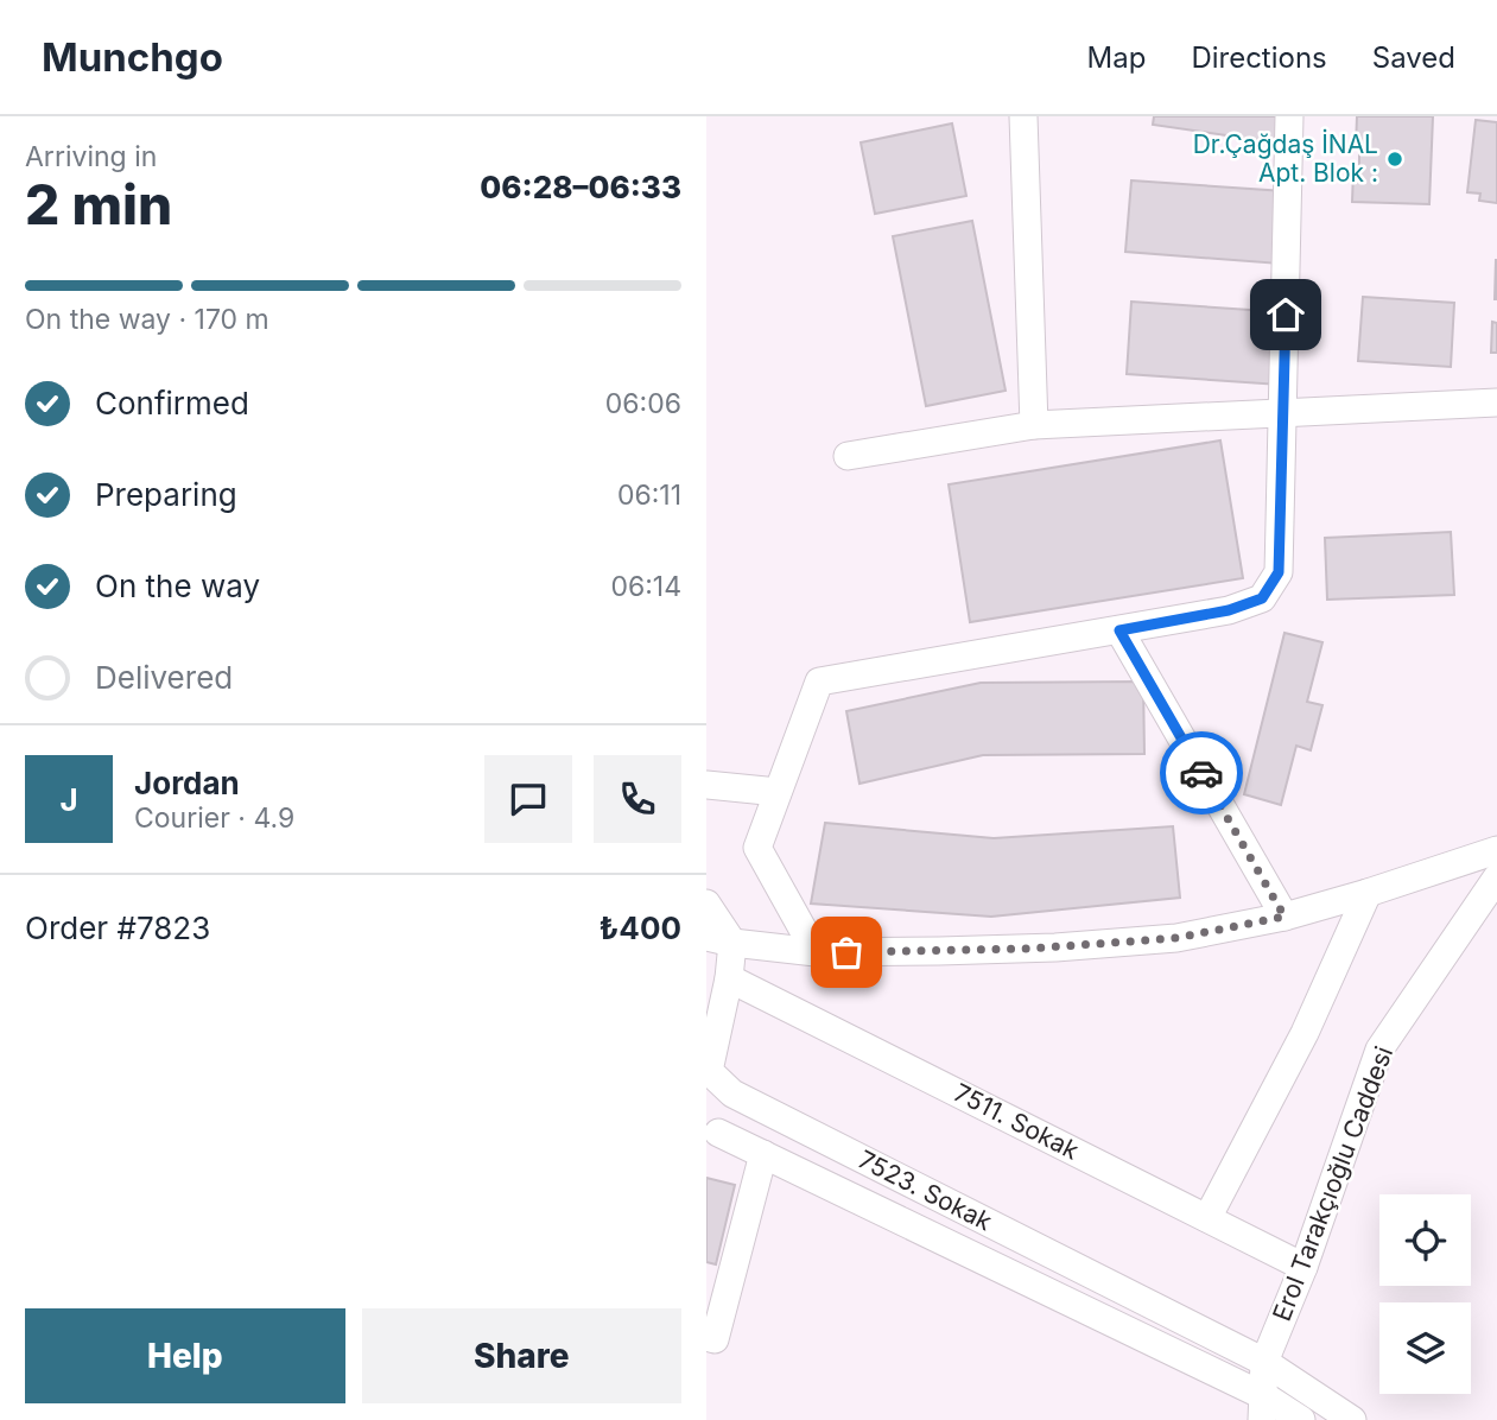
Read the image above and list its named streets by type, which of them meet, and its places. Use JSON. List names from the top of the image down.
{
  "streets": {
    "street": ["7511. Sokak", "Erol Tarakçıoğlu Caddesi", "7523. Sokak"]
  },
  "crossings": [
    ["7511. Sokak", "Erol Tarakçıoğlu Caddesi"],
    ["7511. Sokak", "7523. Sokak"],
    ["Erol Tarakçıoğlu Caddesi", "7523. Sokak"]
  ],
  "places": ["Dr.Çağdaş İNAL Apt. Blok :"],
  "page": {
    "header": "Munchgo",
    "nav": ["Map", "Directions", "Saved"],
    "heading": ["2 min", "Arriving in", "06:28–06:33"],
    "panel": [
      "Jordan",
      "Courier · 4.9",
      "Order #7823",
      "₺400"
    ],
    "bar": "On the way · 170 m",
    "list": [
      ["Confirmed", "06:06"],
      ["Preparing", "06:11"],
      ["On the way", "06:14"],
      "Delivered"
    ],
    "round": "J",
    "buttons": ["Help", "Share"]
  }
}
